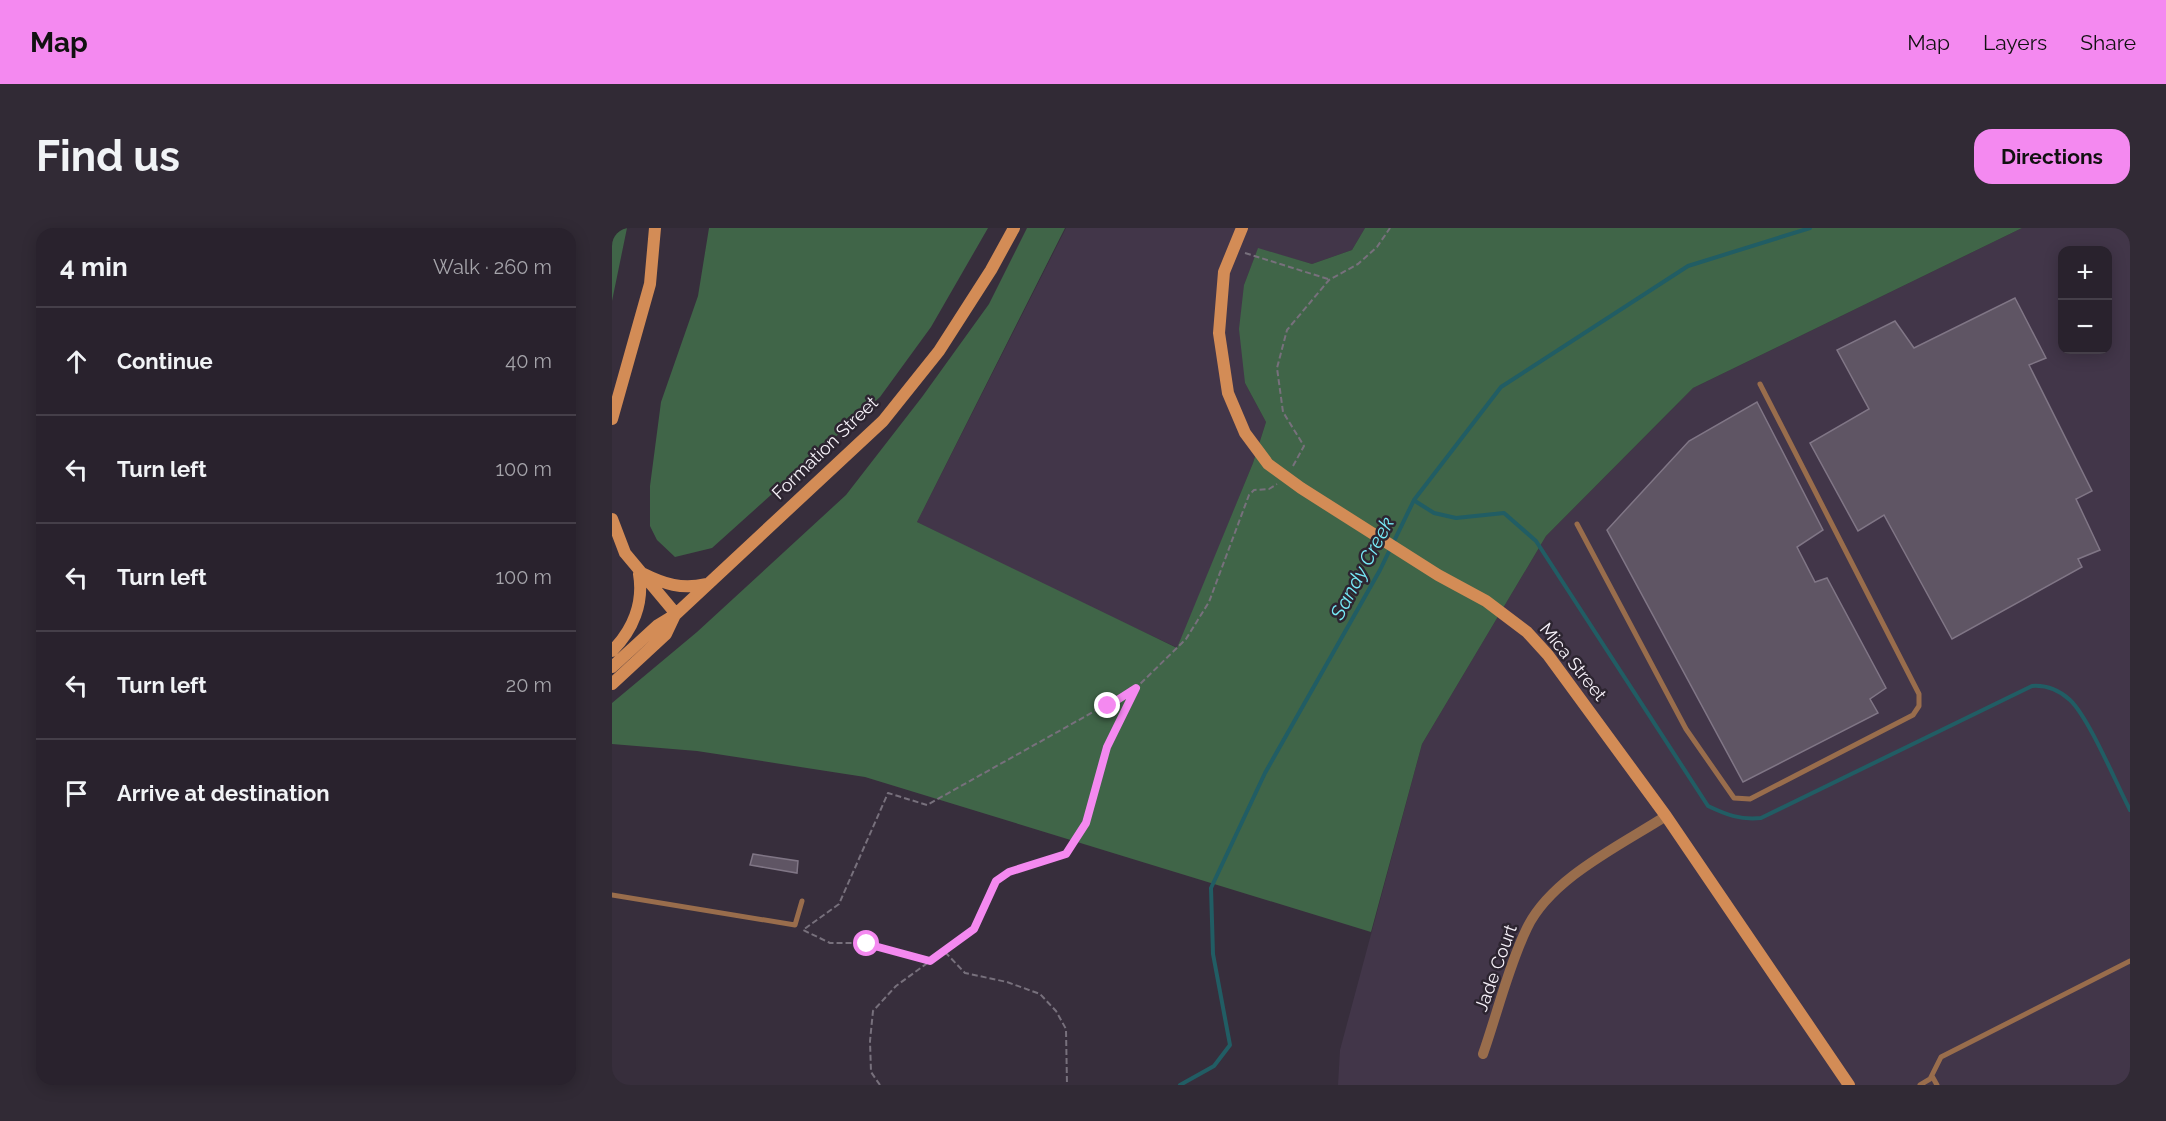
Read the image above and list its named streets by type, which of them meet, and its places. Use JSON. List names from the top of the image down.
{
  "streets": {
    "street": ["Formation Street", "Mica Street", "Jade Court"]
  },
  "crossings": [
    ["Mica Street", "Jade Court"]
  ],
  "water": ["Sandy Creek"],
  "page": {
    "header": "Map",
    "nav": ["Map", "Layers", "Share"],
    "buttons": "Directions",
    "title": "Find us",
    "heading": ["4 min", "Walk · 260 m"],
    "map_buttons": ["+", "−"],
    "list": [
      ["Continue", "40 m"],
      ["Turn left", "100 m"],
      ["Turn left", "100 m"],
      ["Turn left", "20 m"],
      "Arrive at destination"
    ]
  }
}
